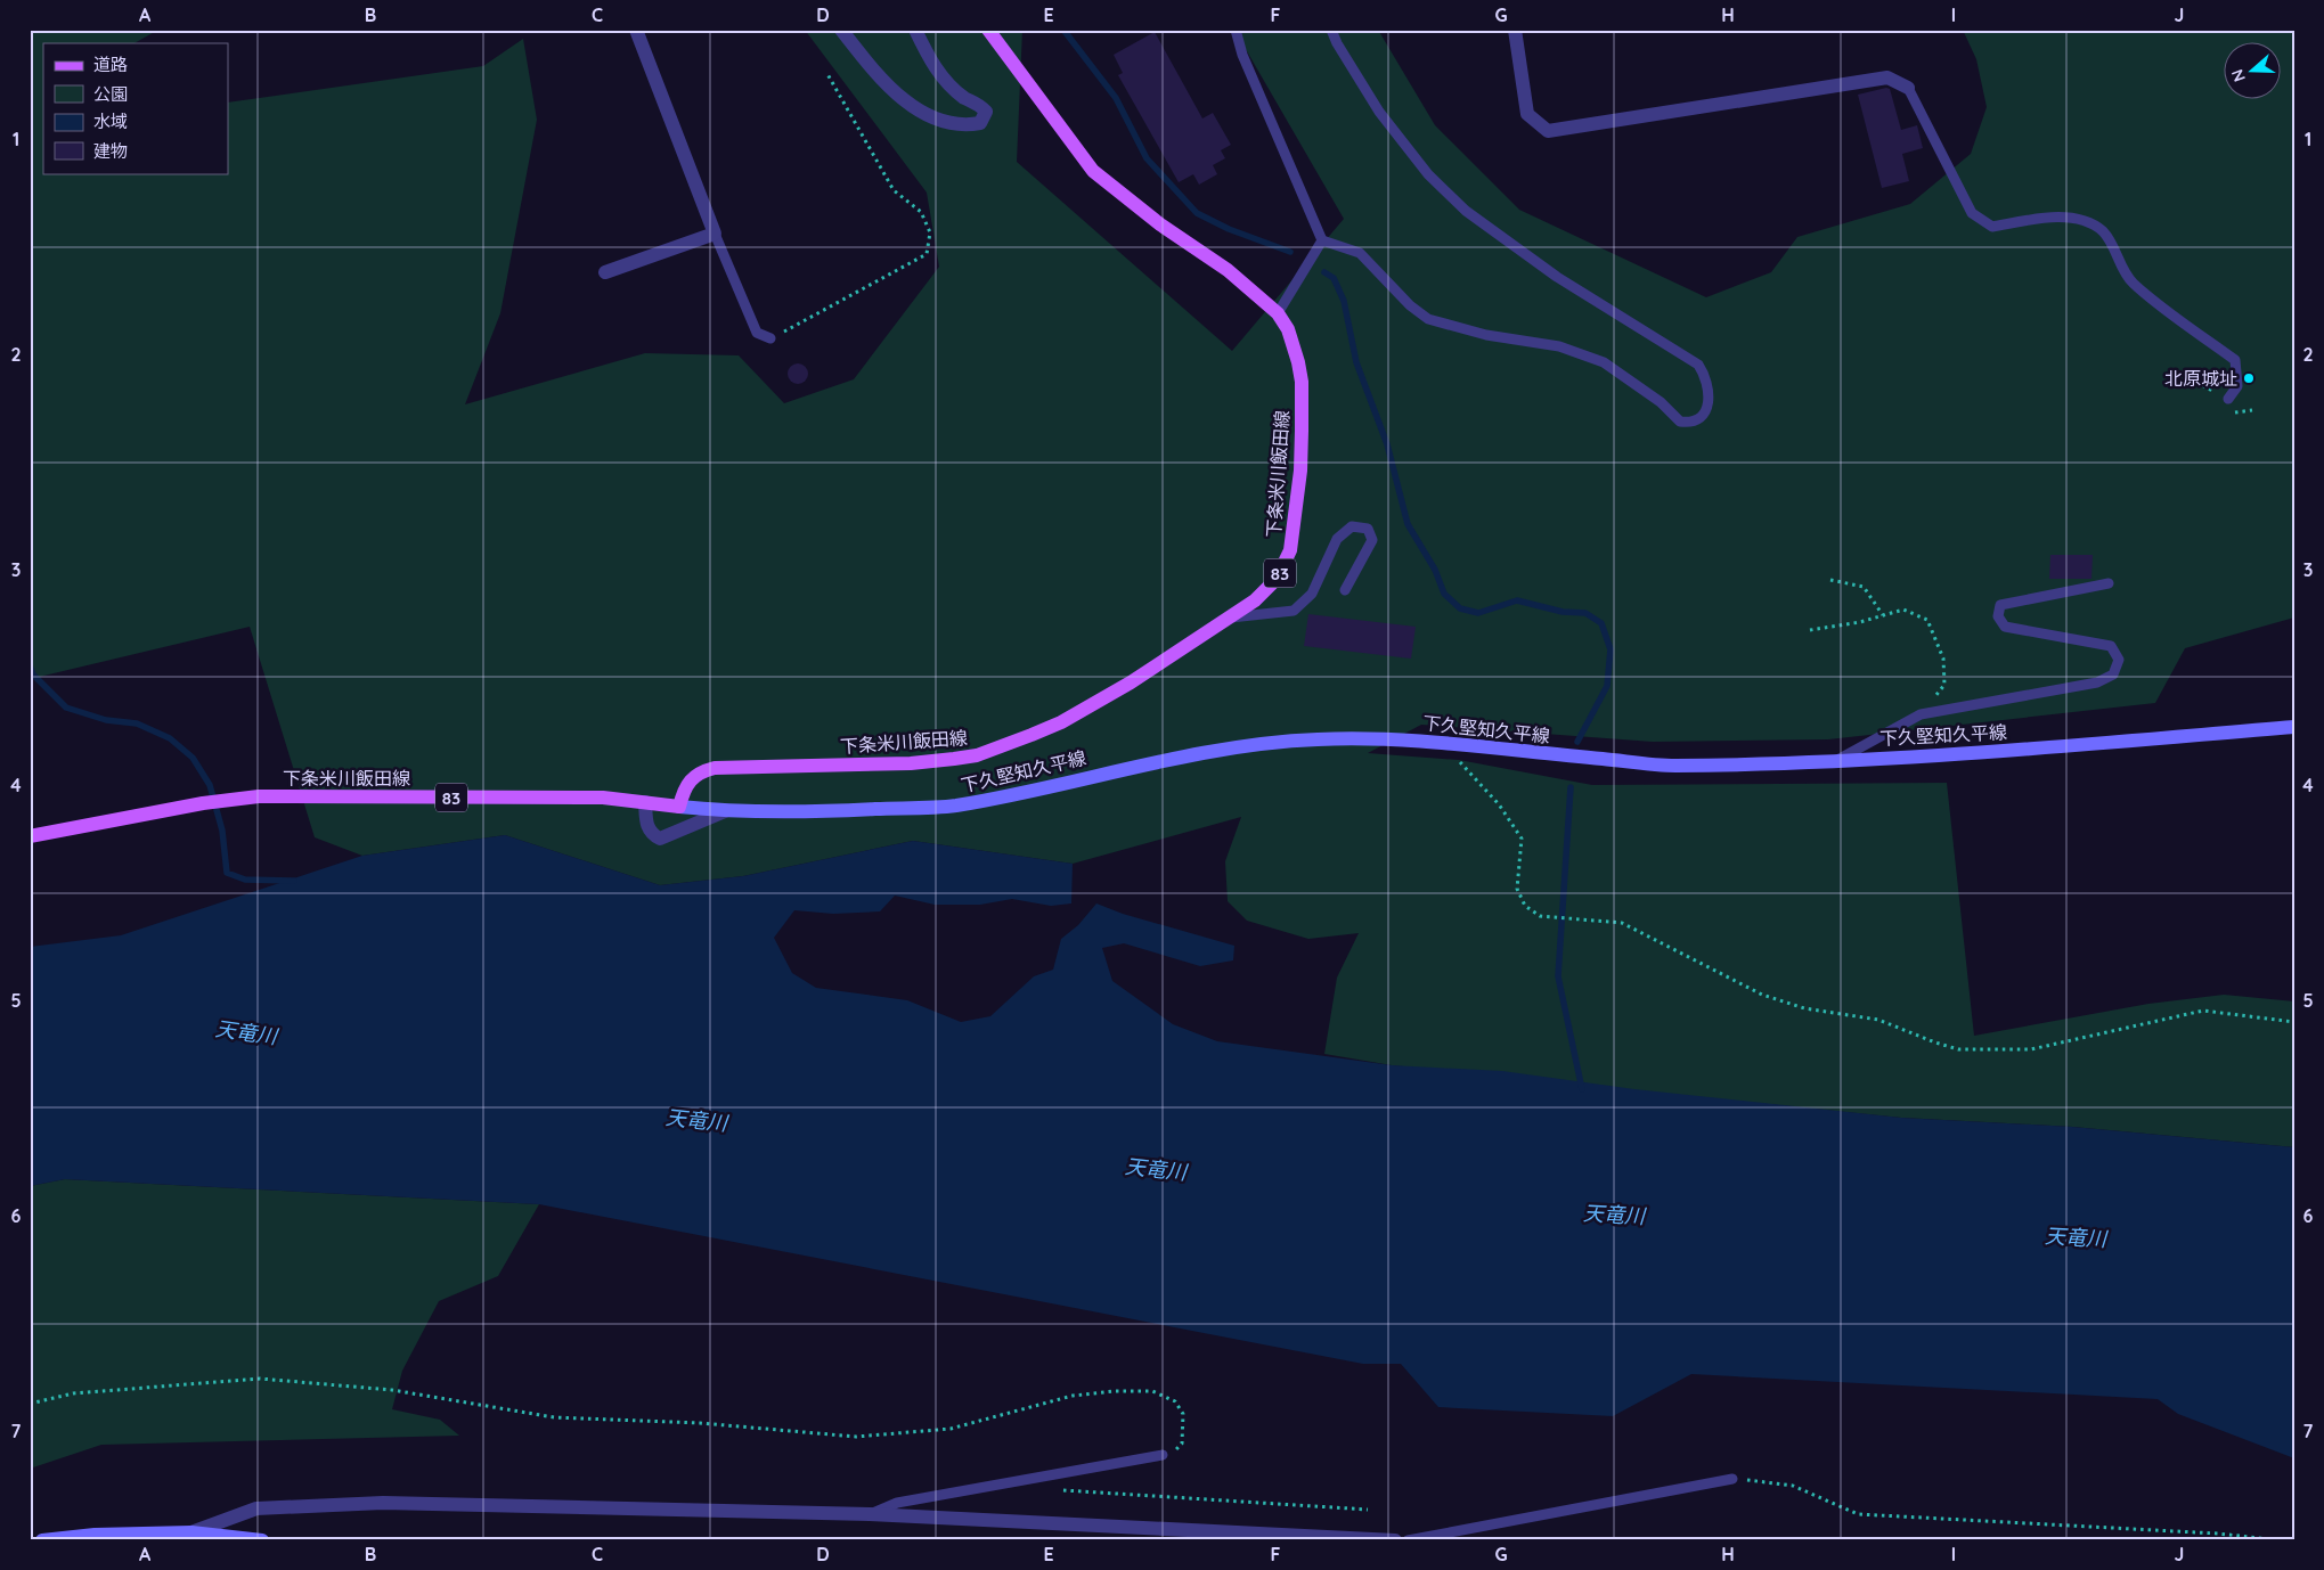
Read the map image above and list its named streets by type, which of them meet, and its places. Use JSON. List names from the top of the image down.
{
  "streets": {
    "main road": ["下条米川飯田線", "83", "下久堅知久平線"]
  },
  "crossings": [
    ["下条米川飯田線", "下久堅知久平線"]
  ],
  "water": ["天竜川"],
  "places": ["北原城址"],
  "legend": [
    "道路",
    "公園",
    "水域",
    "建物"
  ],
  "north": "left",
  "grid": {
    "columns": [
      "A",
      "B",
      "C",
      "D",
      "E",
      "F",
      "G",
      "H",
      "I",
      "J"
    ],
    "rows": [
      "1",
      "2",
      "3",
      "4",
      "5",
      "6",
      "7"
    ]
  }
}
